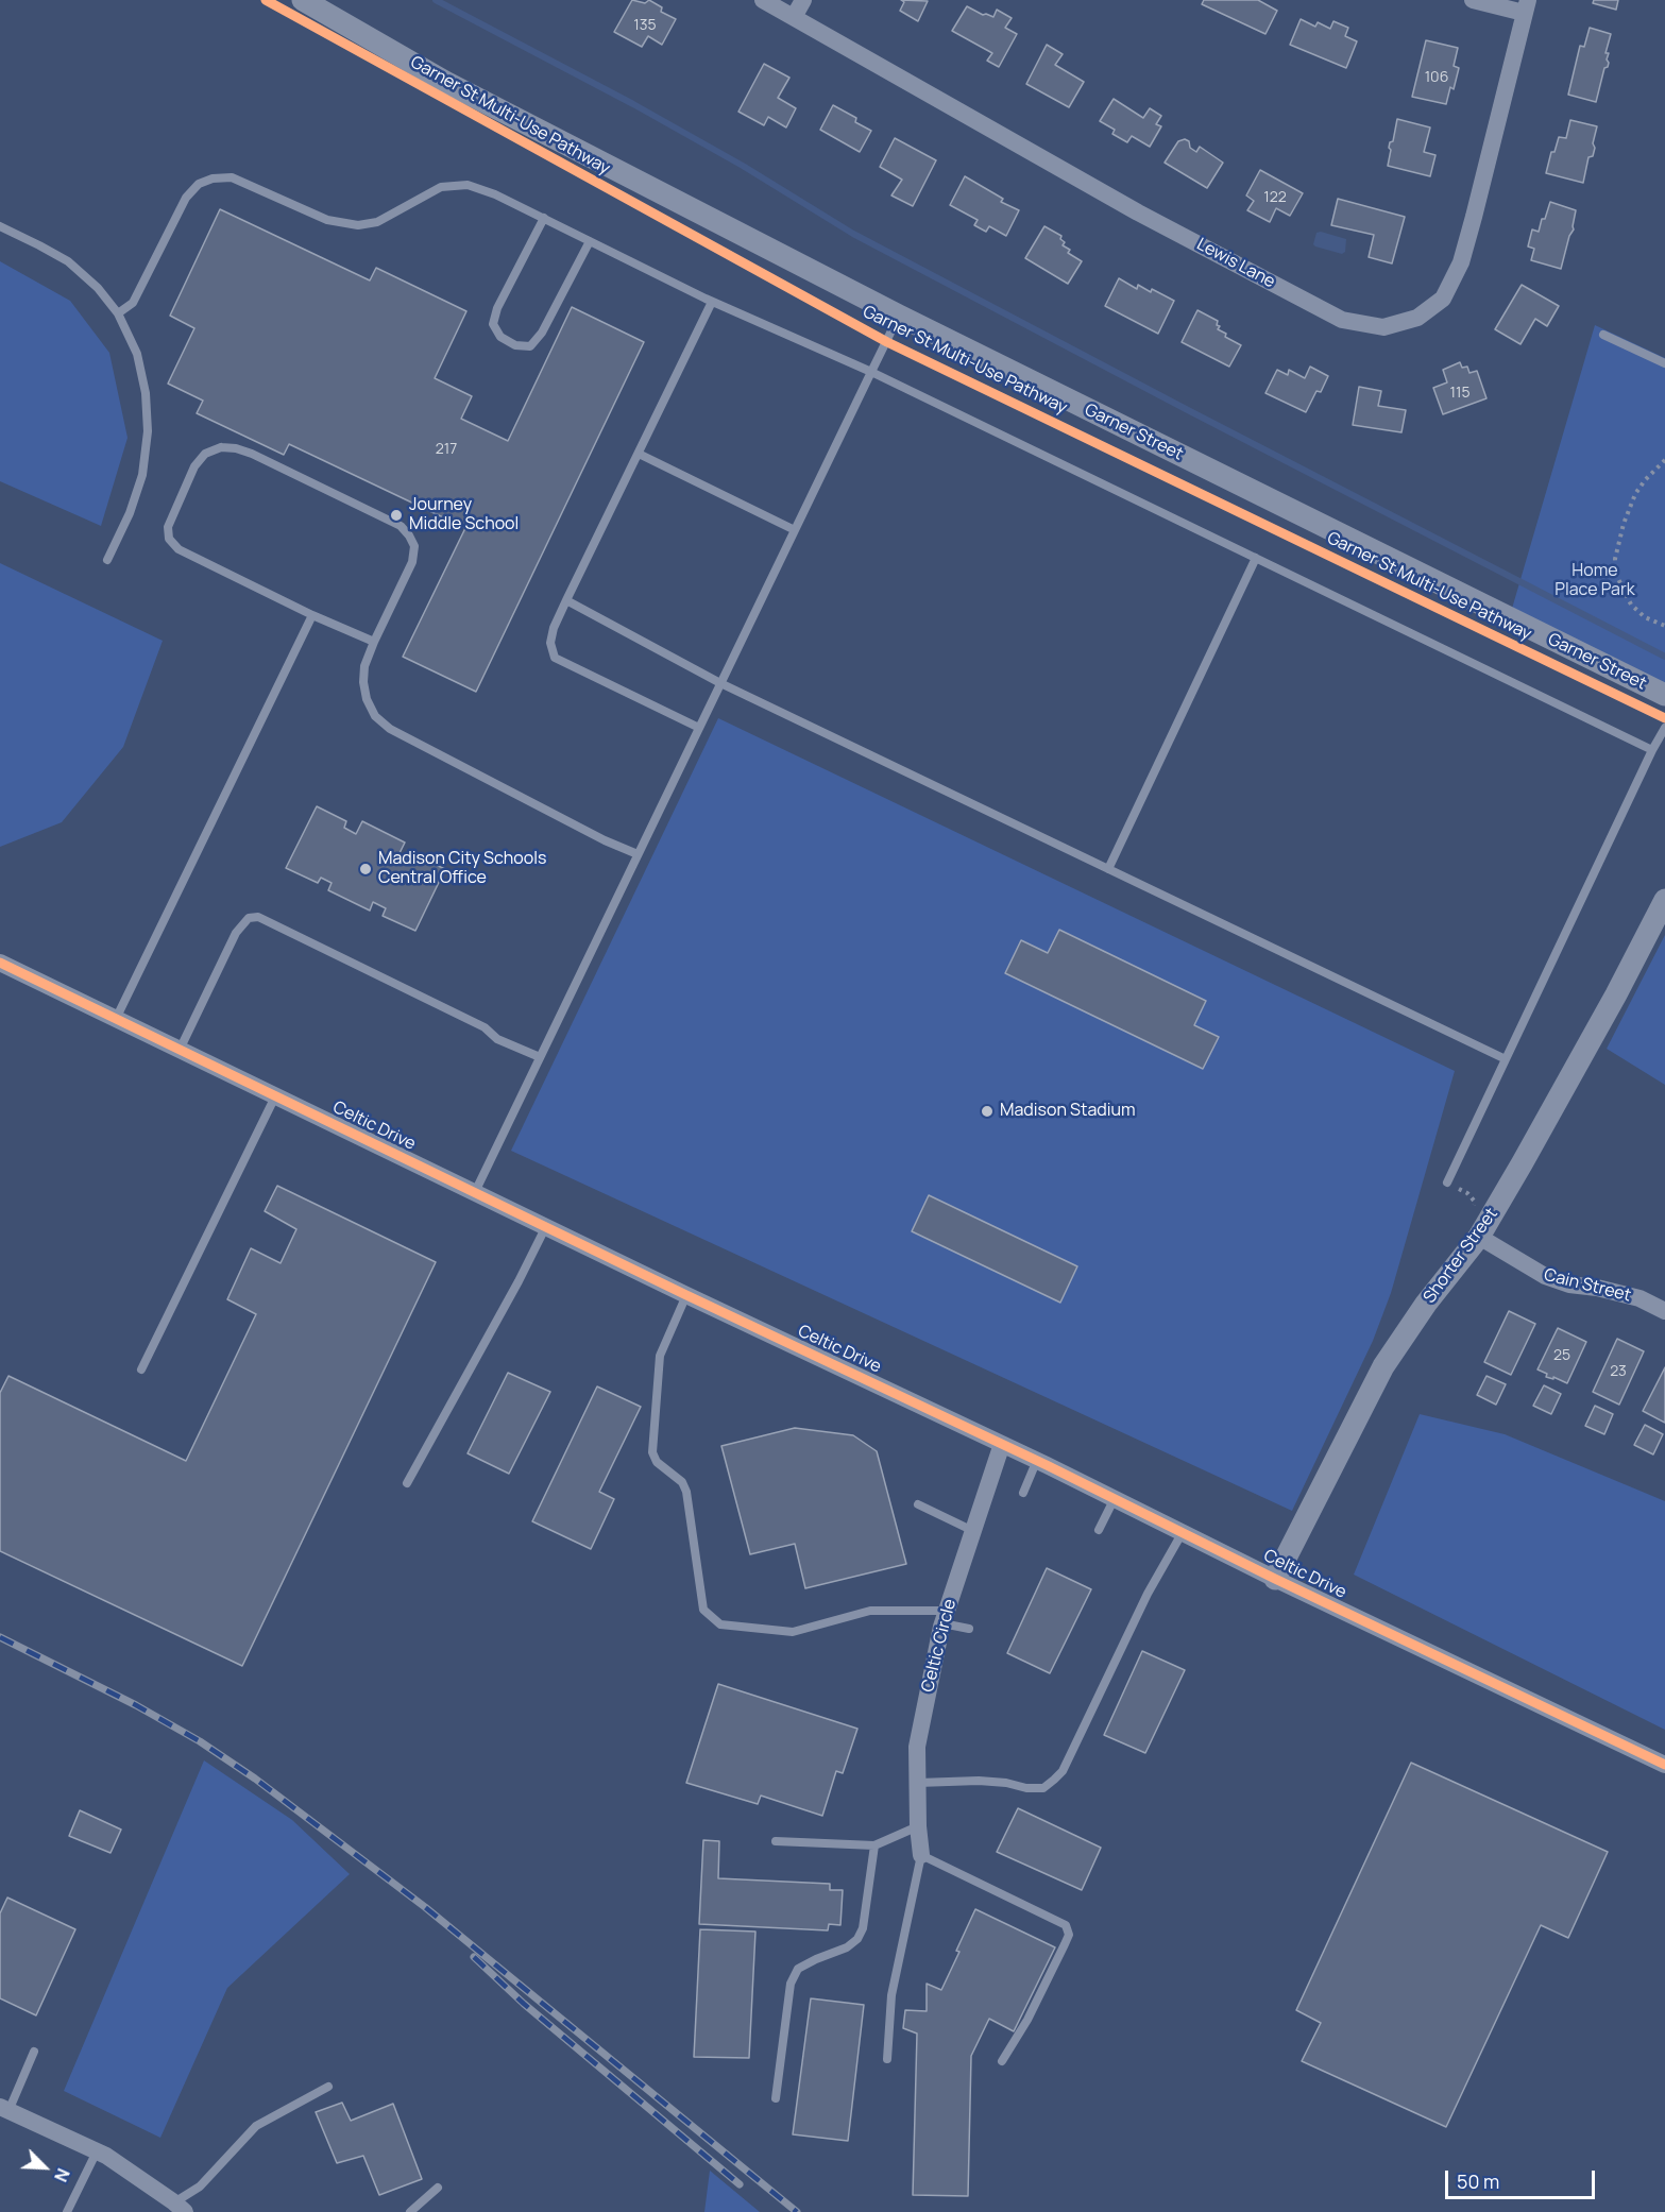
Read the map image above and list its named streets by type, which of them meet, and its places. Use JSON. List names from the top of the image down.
{
  "streets": {
    "street": [
      "Lewis Lane",
      "Garner Street",
      "Celtic Drive",
      "Shorter Street",
      "Cain Street",
      "Celtic Circle"
    ],
    "cycle path": ["Garner St Multi-Use Pathway"]
  },
  "crossings": [
    ["Celtic Drive", "Shorter Street"],
    ["Celtic Drive", "Celtic Circle"],
    ["Shorter Street", "Cain Street"]
  ],
  "parks": ["Home Place Park"],
  "places": ["Journey Middle School", "Madison City Schools Central Office", "Madison Stadium"],
  "house_numbers": [
    "135",
    "106",
    "122",
    "115",
    "217",
    "25",
    "23"
  ],
  "scale_bar": "50 m",
  "north": "bottom right"
}
